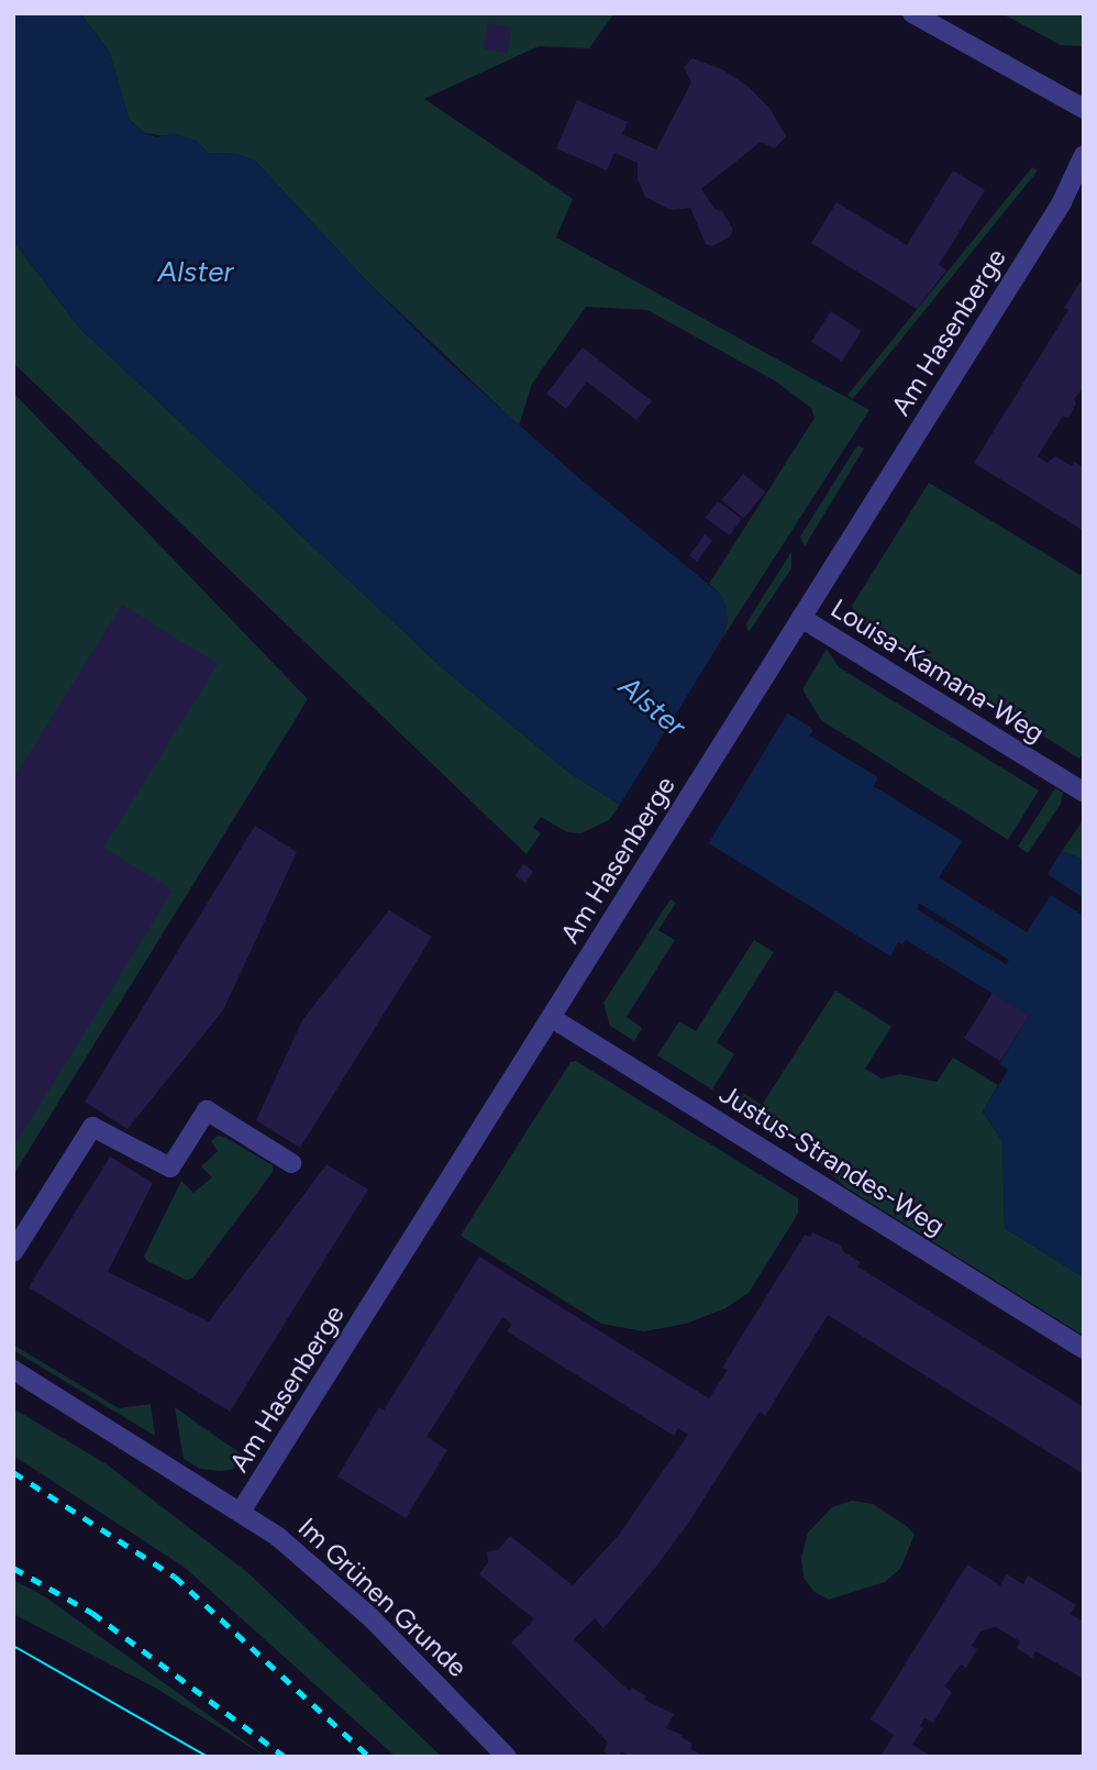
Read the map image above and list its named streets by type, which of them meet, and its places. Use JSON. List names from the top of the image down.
{
  "streets": {
    "street": [
      "Am Hasenberge",
      "Louisa-Kamana-Weg",
      "Justus-Strandes-Weg",
      "Im Grünen Grunde"
    ]
  },
  "crossings": [
    ["Am Hasenberge", "Louisa-Kamana-Weg"],
    ["Am Hasenberge", "Justus-Strandes-Weg"],
    ["Am Hasenberge", "Im Grünen Grunde"]
  ],
  "water": ["Alster"]
}
